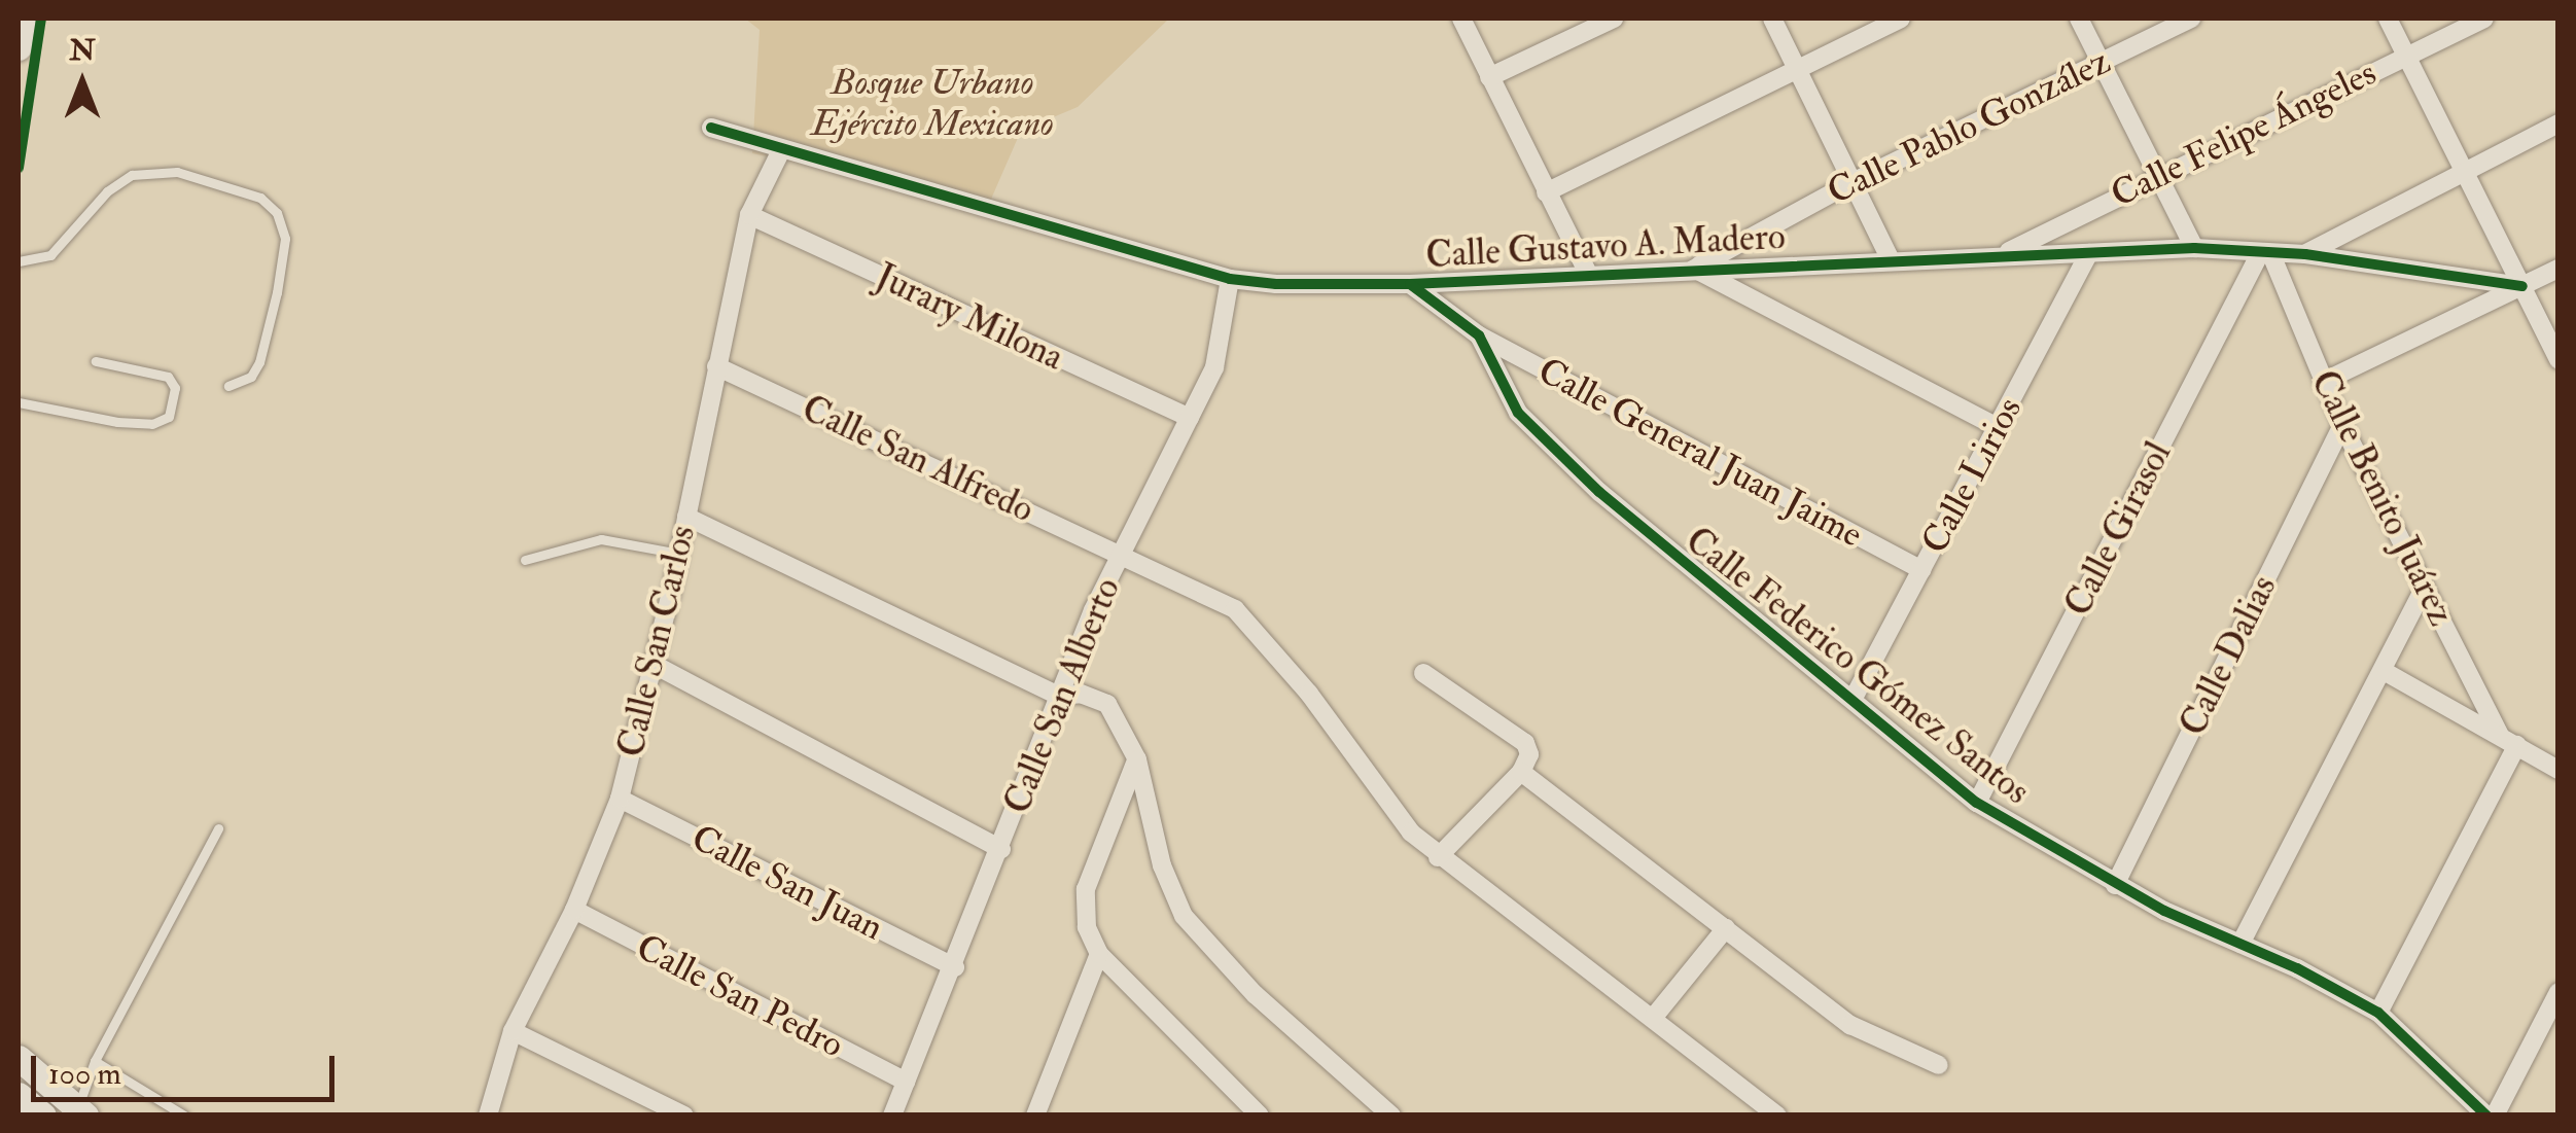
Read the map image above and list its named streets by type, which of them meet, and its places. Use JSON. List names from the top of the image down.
{
  "streets": {
    "street": [
      "Calle Pablo González",
      "Calle Felipe Ángeles",
      "Calle Gustavo A. Madero",
      "Jurary Milona",
      "Calle General Juan Jaime",
      "Calle San Alfredo",
      "Calle Lirios",
      "Calle Benito Juárez",
      "Calle Girasol",
      "Calle San Carlos",
      "Calle Dalias",
      "Calle Federico Gómez Santos",
      "Calle San Alberto",
      "Calle San Juan",
      "Calle San Pedro"
    ]
  },
  "crossings": [
    ["Calle Pablo González", "Calle Gustavo A. Madero"],
    ["Calle Felipe Ángeles", "Calle Gustavo A. Madero"],
    ["Calle Gustavo A. Madero", "Calle Lirios"],
    ["Calle Gustavo A. Madero", "Calle Benito Juárez"],
    ["Calle Gustavo A. Madero", "Calle Girasol"],
    ["Calle Gustavo A. Madero", "Calle San Carlos"],
    ["Calle Gustavo A. Madero", "Calle San Alberto"],
    ["Jurary Milona", "Calle San Carlos"],
    ["Jurary Milona", "Calle San Alberto"],
    ["Calle General Juan Jaime", "Calle Lirios"],
    ["Calle General Juan Jaime", "Calle Federico Gómez Santos"],
    ["Calle San Alfredo", "Calle San Carlos"],
    ["Calle San Alfredo", "Calle San Alberto"],
    ["Calle Lirios", "Calle Federico Gómez Santos"],
    ["Calle Benito Juárez", "Calle Girasol"],
    ["Calle Benito Juárez", "Calle Dalias"],
    ["Calle Girasol", "Calle Federico Gómez Santos"],
    ["Calle San Carlos", "Calle San Juan"],
    ["Calle San Carlos", "Calle San Pedro"],
    ["Calle Dalias", "Calle Federico Gómez Santos"],
    ["Calle San Alberto", "Calle San Juan"],
    ["Calle San Alberto", "Calle San Pedro"]
  ],
  "parks": ["Bosque Urbano Ejército Mexicano"],
  "scale_bar": "100 m",
  "north": "top"
}
